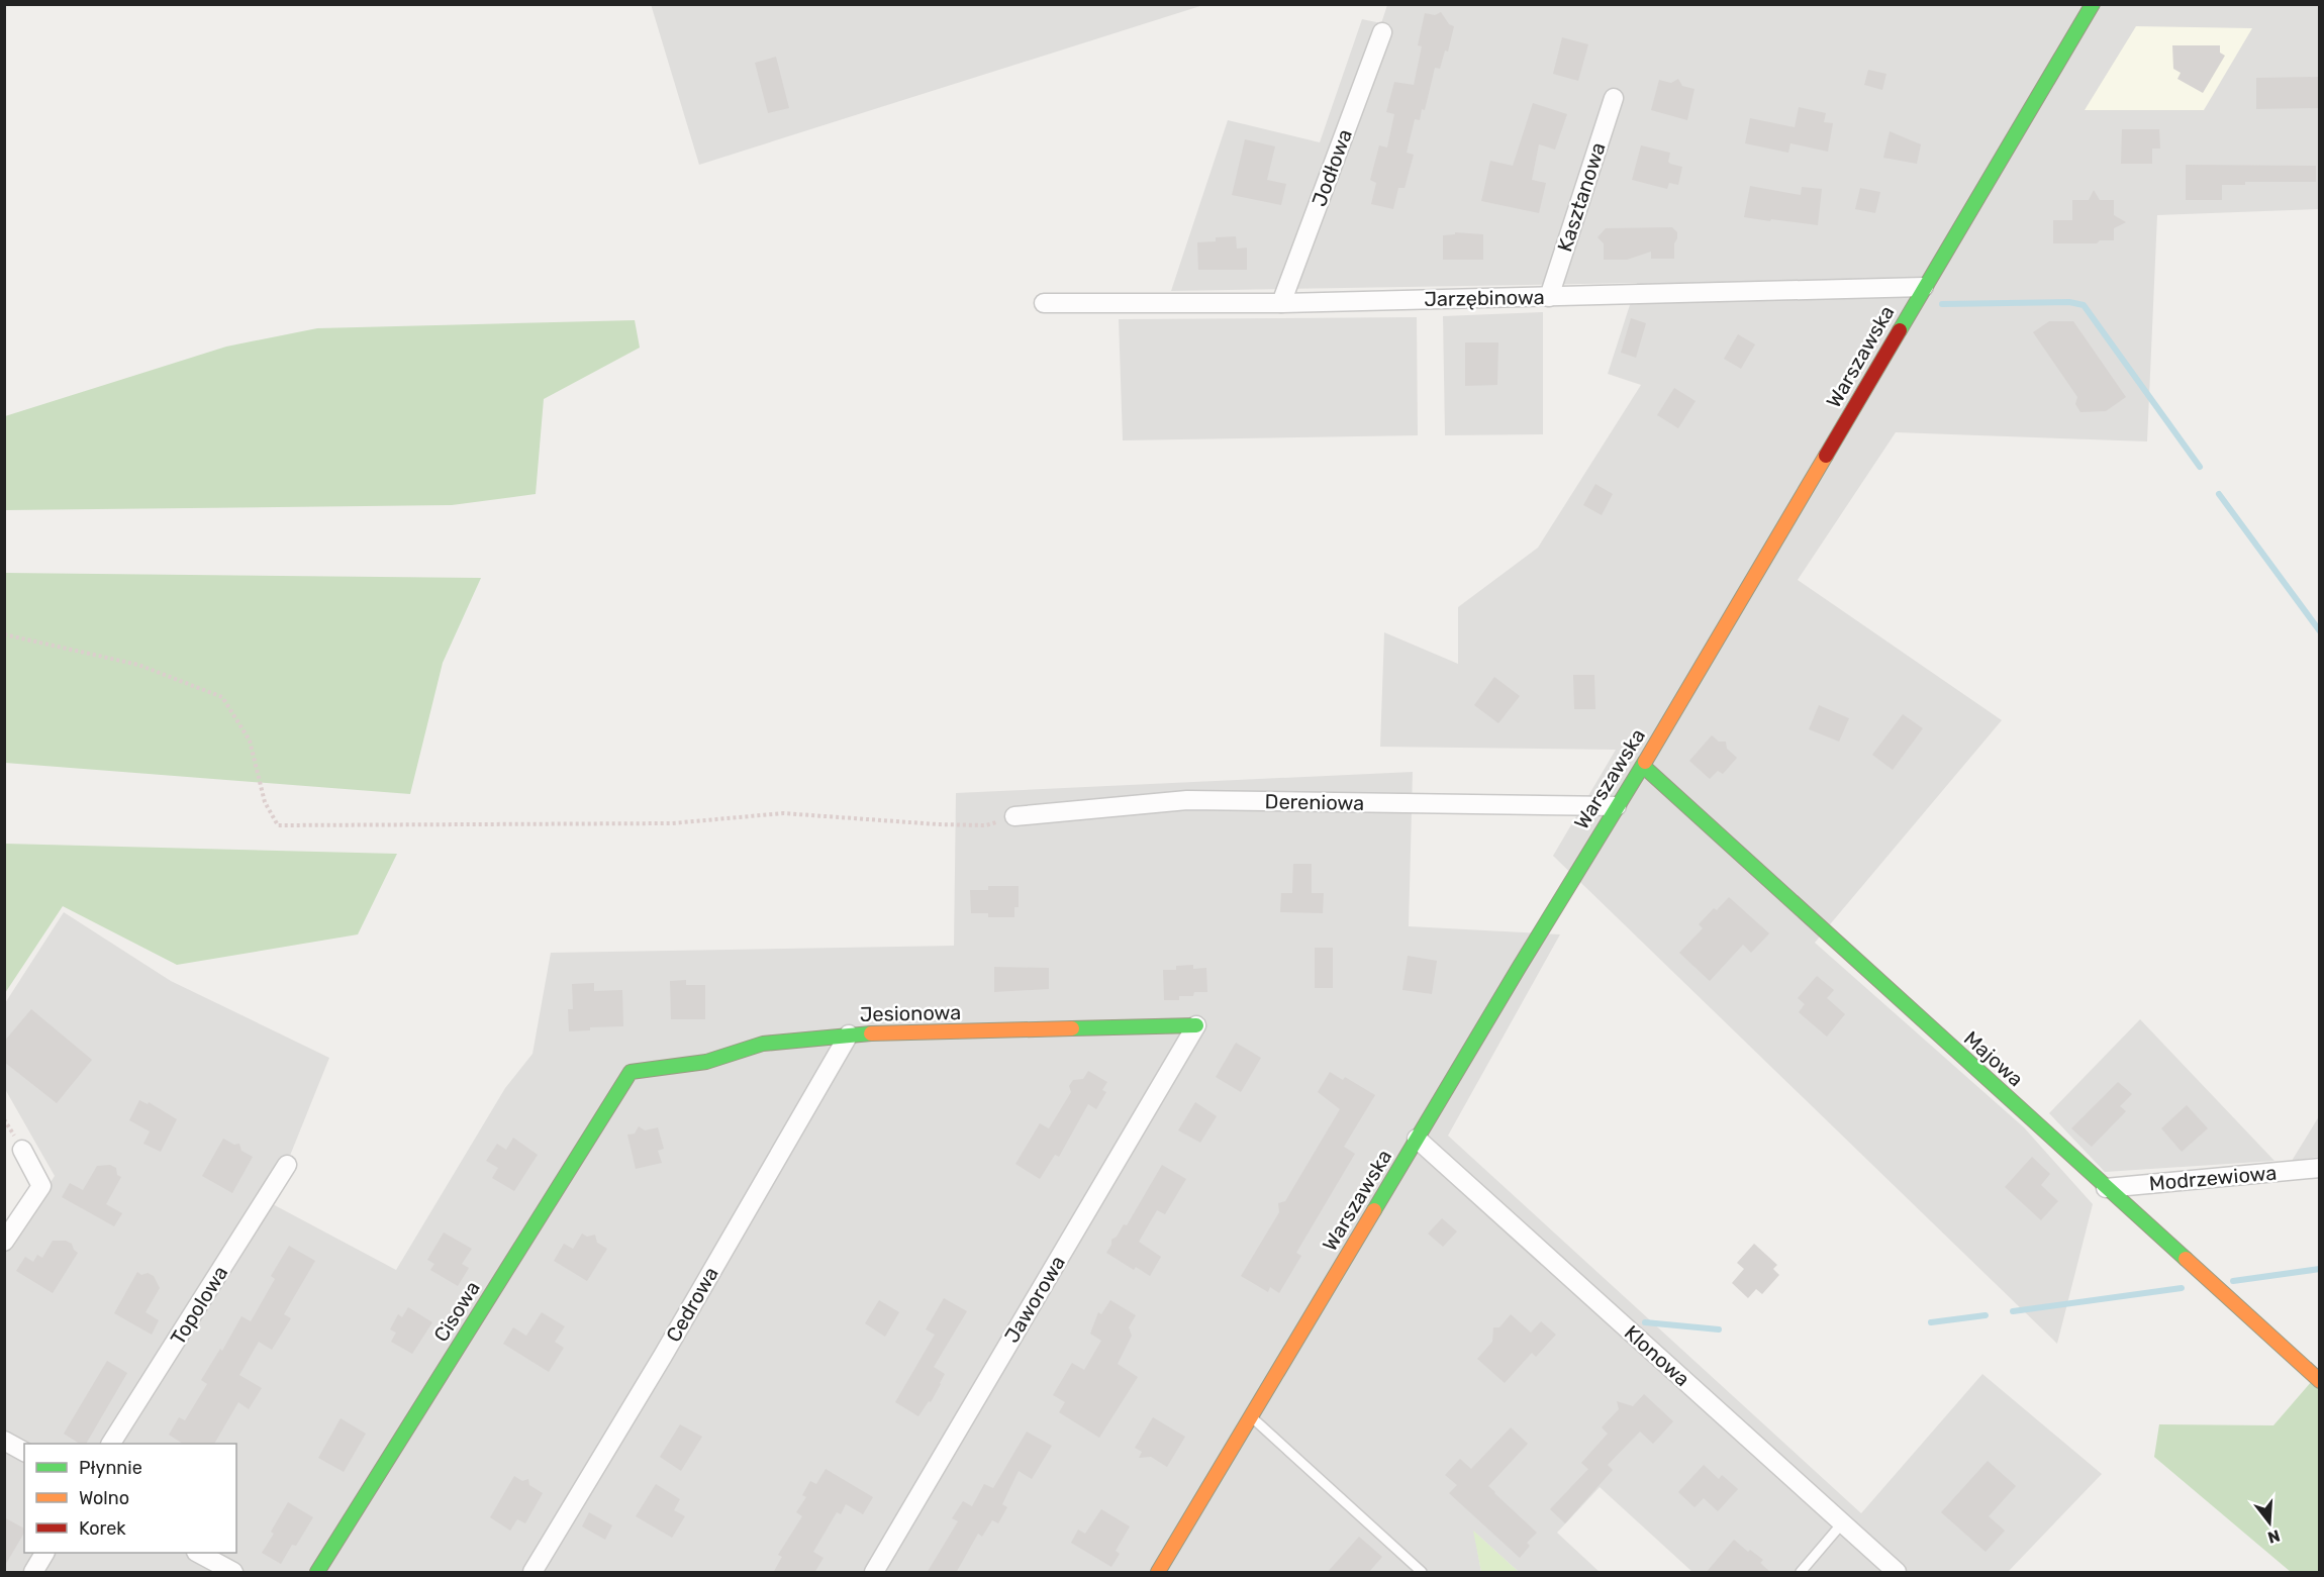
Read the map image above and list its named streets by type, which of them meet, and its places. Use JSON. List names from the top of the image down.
{
  "streets": {
    "street": [
      "Jodłowa",
      "Kasztanowa",
      "Jarzębinowa",
      "Warszawska",
      "Dereniowa",
      "Jesionowa",
      "Majowa",
      "Modrzewiowa",
      "Jaworowa",
      "Cedrowa",
      "Topolowa",
      "Cisowa",
      "Klonowa"
    ]
  },
  "crossings": [
    ["Jodłowa", "Jarzębinowa"],
    ["Kasztanowa", "Jarzębinowa"],
    ["Jarzębinowa", "Warszawska"],
    ["Warszawska", "Dereniowa"],
    ["Warszawska", "Majowa"],
    ["Warszawska", "Klonowa"],
    ["Jesionowa", "Jaworowa"],
    ["Jesionowa", "Cedrowa"],
    ["Jesionowa", "Cisowa"],
    ["Majowa", "Modrzewiowa"]
  ],
  "legend": ["Płynnie", "Wolno", "Korek"],
  "north": "bottom"
}
